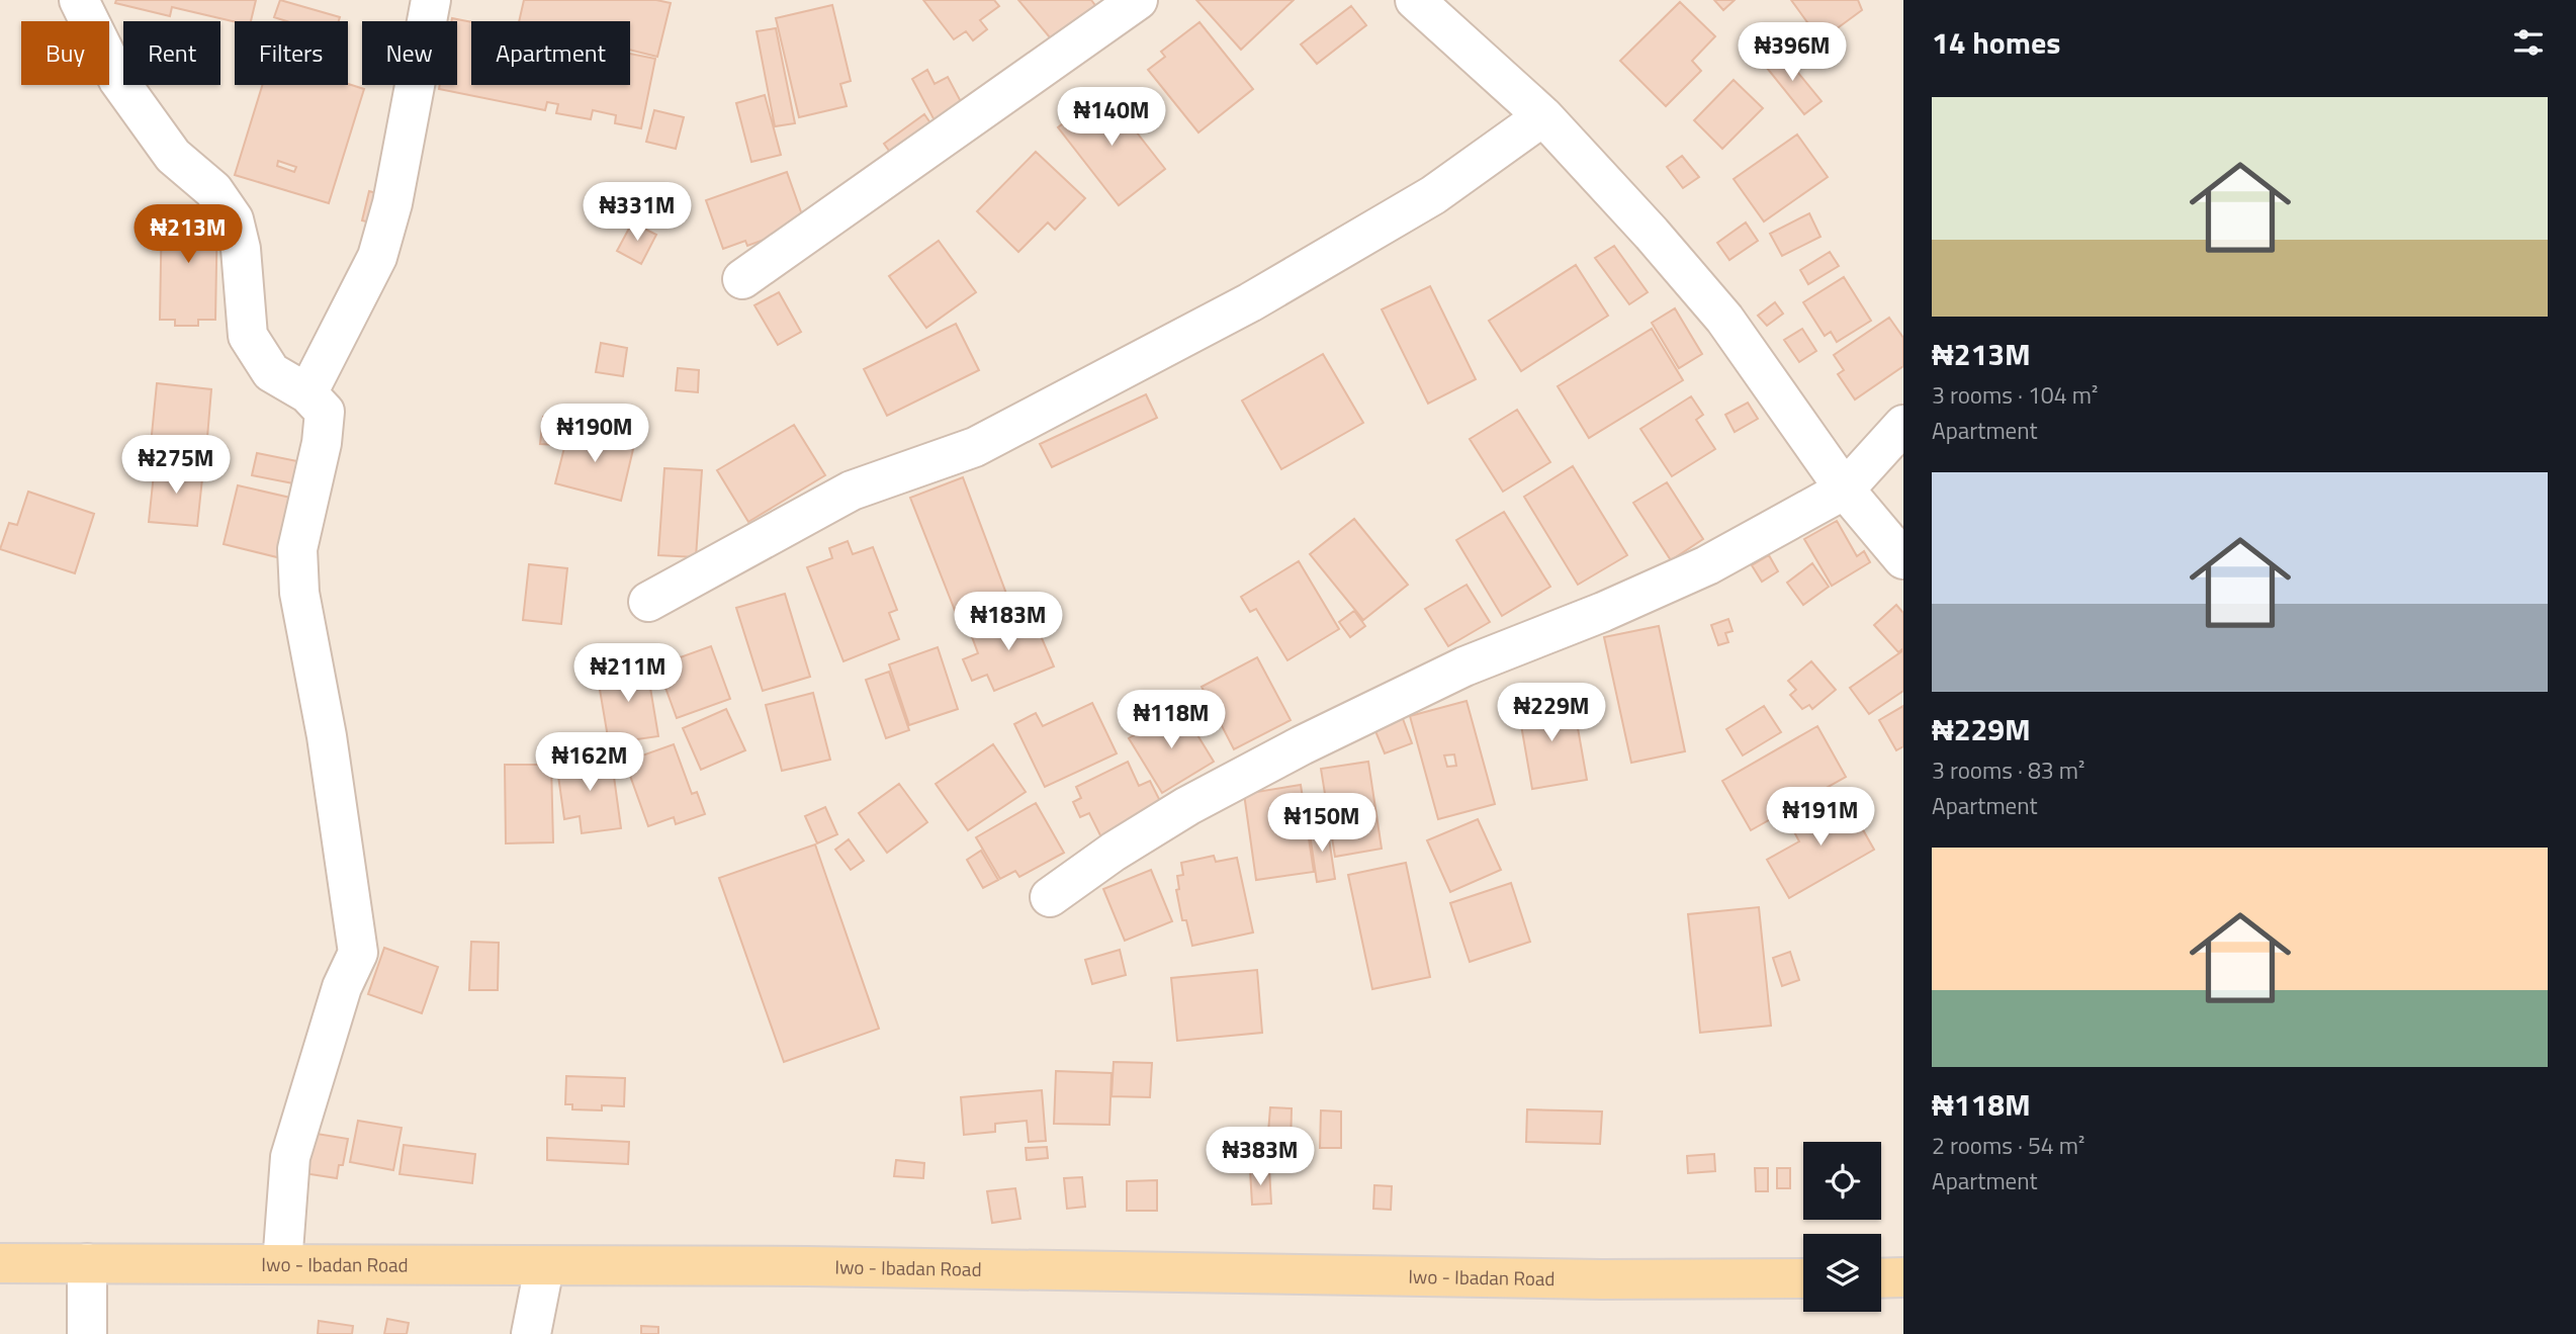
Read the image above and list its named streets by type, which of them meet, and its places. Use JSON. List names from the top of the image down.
{
  "streets": {
    "main road": ["Iwo - Ibadan Road"]
  },
  "page": {
    "heading": "14 homes",
    "chip": [
      "Buy",
      "Rent",
      "Filters",
      "New",
      "Apartment"
    ],
    "price": [
      "₦396M",
      "₦140M",
      "₦331M",
      "₦213M",
      "₦190M",
      "₦275M",
      "₦183M",
      "₦211M",
      "₦229M",
      "₦118M",
      "₦162M",
      "₦191M",
      "₦150M",
      "₦383M"
    ],
    "list": [
      {
        "name": "₦213M",
        "note": "3 rooms · 104 m² · Apartment"
      },
      {
        "name": "₦229M",
        "note": "3 rooms · 83 m² · Apartment"
      },
      {
        "name": "₦118M",
        "note": "2 rooms · 54 m² · Apartment"
      }
    ]
  }
}
